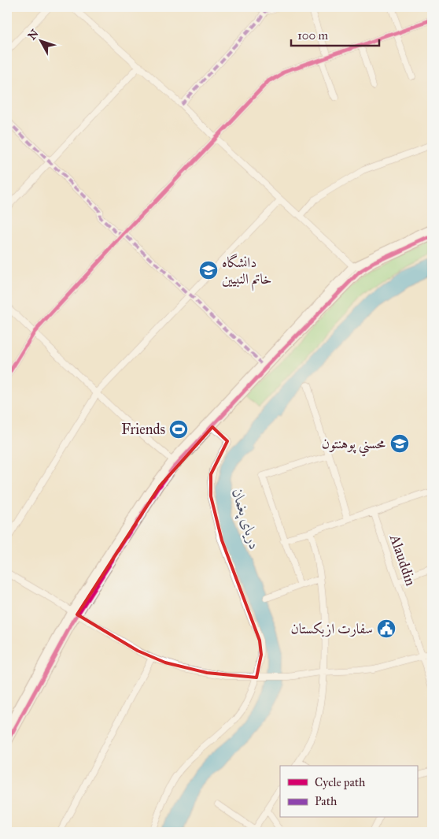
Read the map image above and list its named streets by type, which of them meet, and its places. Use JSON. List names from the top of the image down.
{
  "streets": {
    "street": ["Alauddin"]
  },
  "water": ["دریای پغمان"],
  "places": {
    "school or university": ["دانشگاه خاتم النبیین", "محسني پوهنتون"],
    "sports": ["Friends"],
    "public building": ["سفارت ازبکستان"]
  },
  "legend": ["Cycle path", "Path"],
  "scale_bar": "100 m",
  "north": "top left"
}
